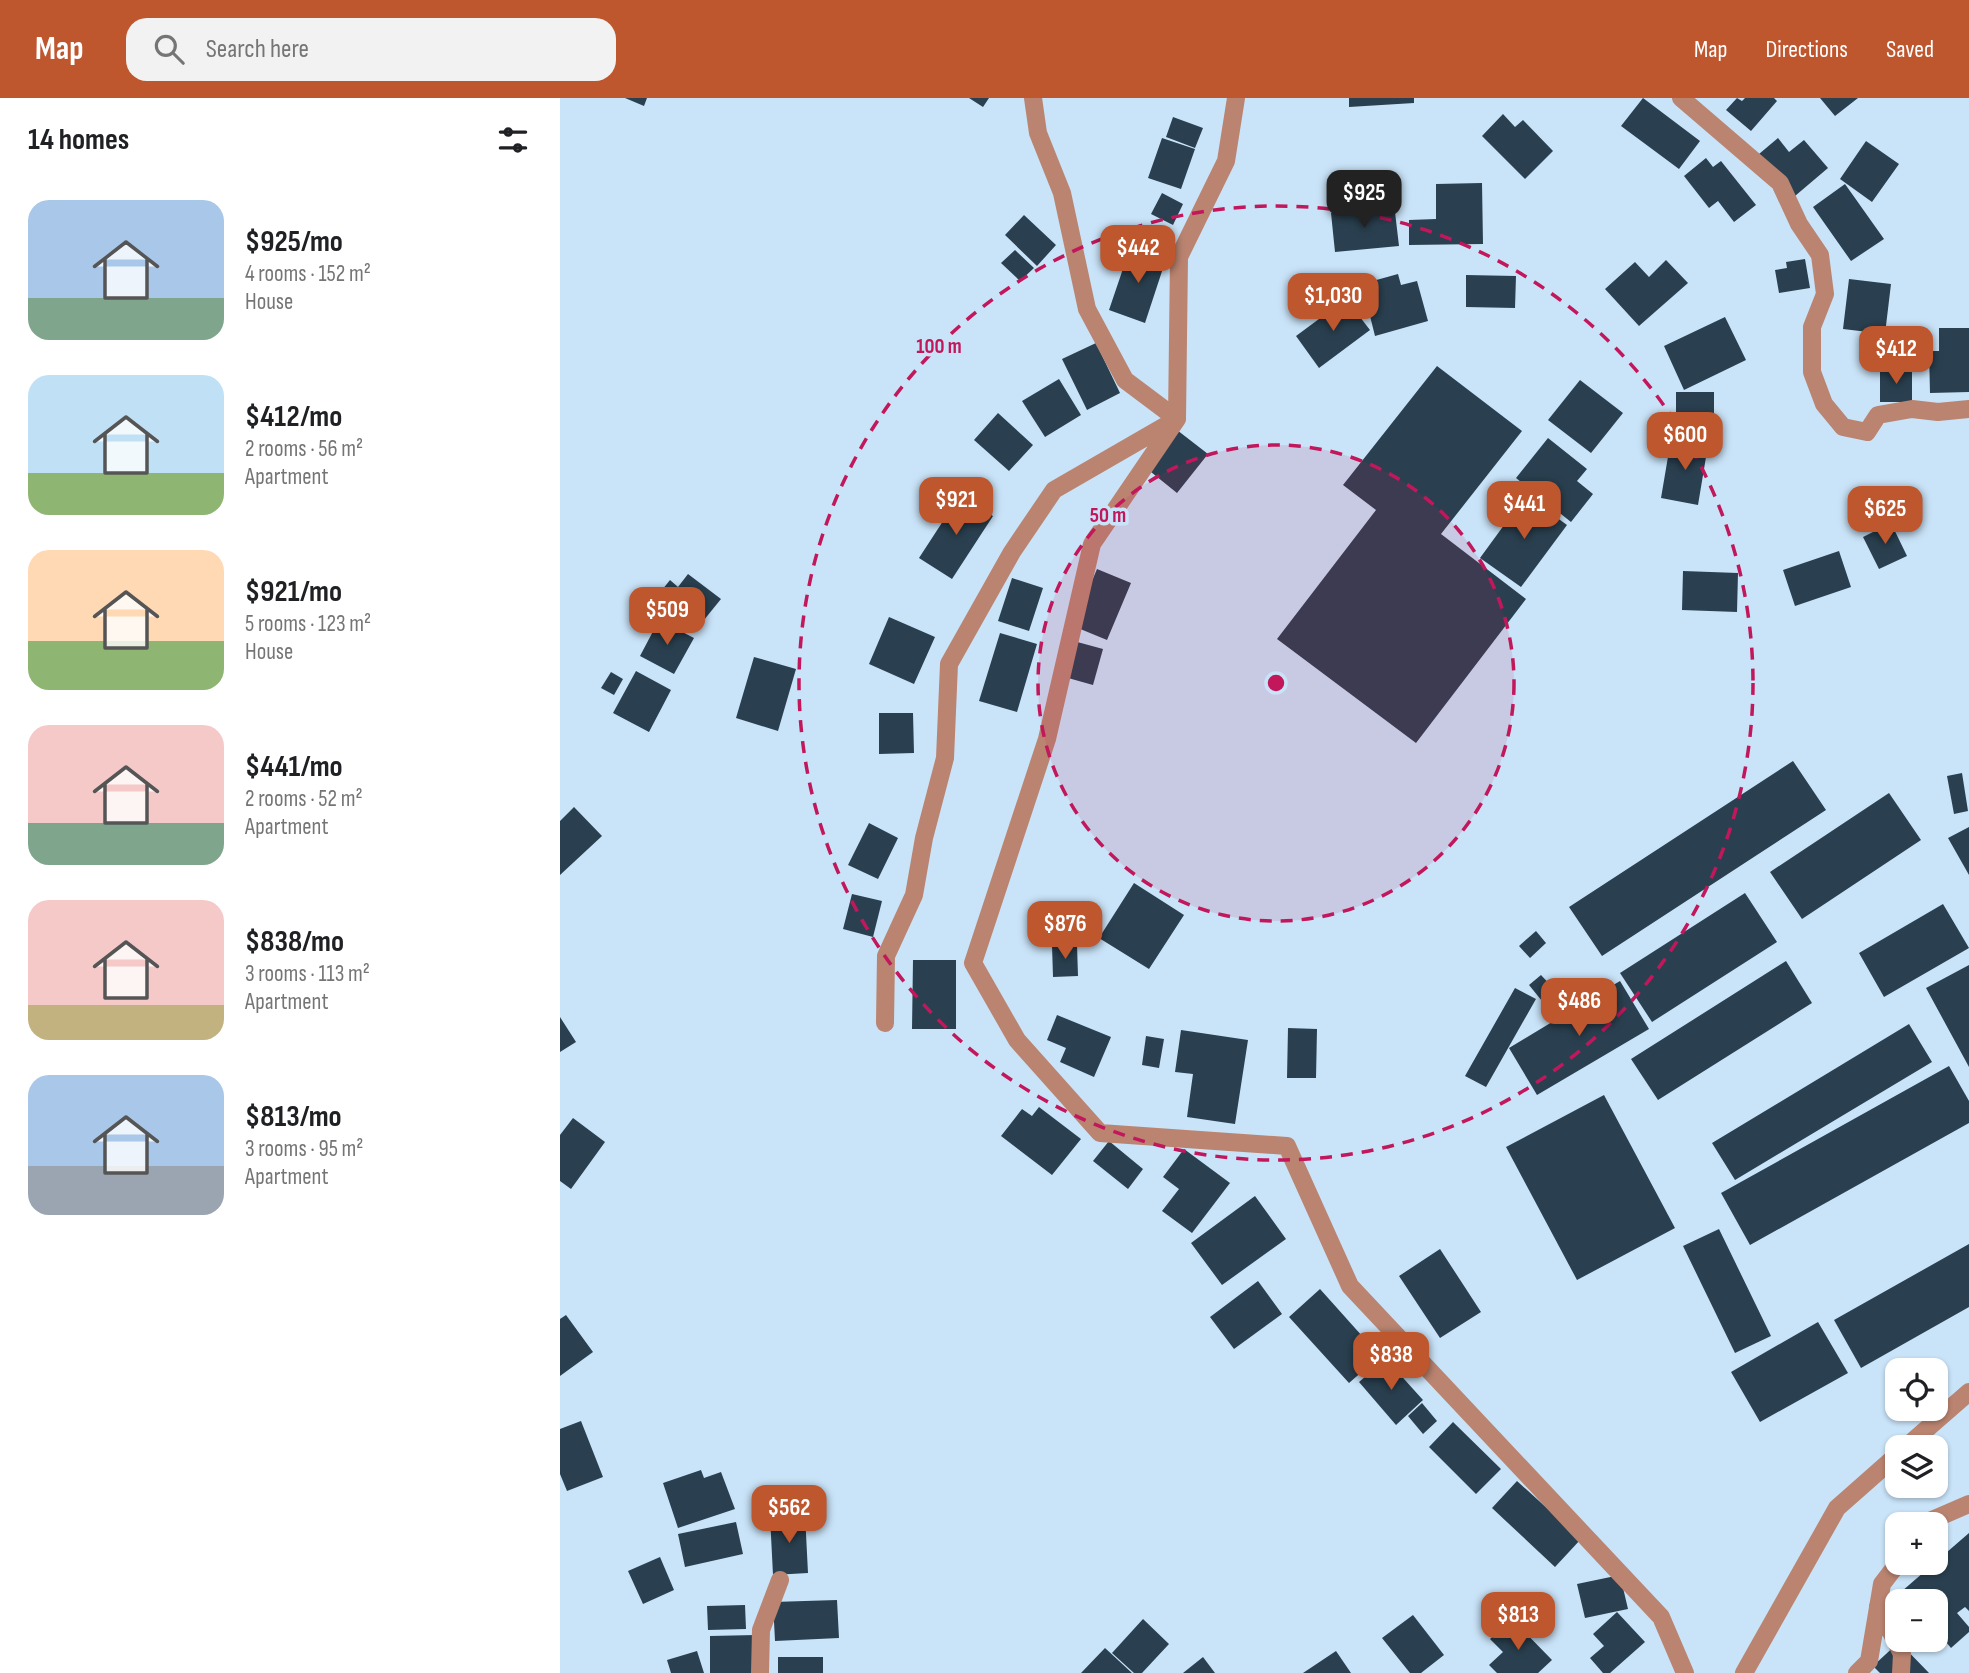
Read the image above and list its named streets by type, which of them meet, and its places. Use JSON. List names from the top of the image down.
{
  "page": {
    "header": "Map",
    "search": "Search here",
    "nav": ["Map", "Directions", "Saved"],
    "heading": "14 homes",
    "price": [
      "$925",
      "$442",
      "$1,030",
      "$412",
      "$600",
      "$921",
      "$441",
      "$625",
      "$509",
      "$876",
      "$486",
      "$838",
      "$562",
      "$813"
    ],
    "list": [
      {
        "name": "$925/mo",
        "note": "4 rooms · 152 m² · House"
      },
      {
        "name": "$412/mo",
        "note": "2 rooms · 56 m² · Apartment"
      },
      {
        "name": "$921/mo",
        "note": "5 rooms · 123 m² · House"
      },
      {
        "name": "$441/mo",
        "note": "2 rooms · 52 m² · Apartment"
      },
      {
        "name": "$838/mo",
        "note": "3 rooms · 113 m² · Apartment"
      },
      {
        "name": "$813/mo",
        "note": "3 rooms · 95 m² · Apartment"
      }
    ],
    "map_buttons": ["+", "−"]
  },
  "rings": ["100 m", "50 m"]
}
